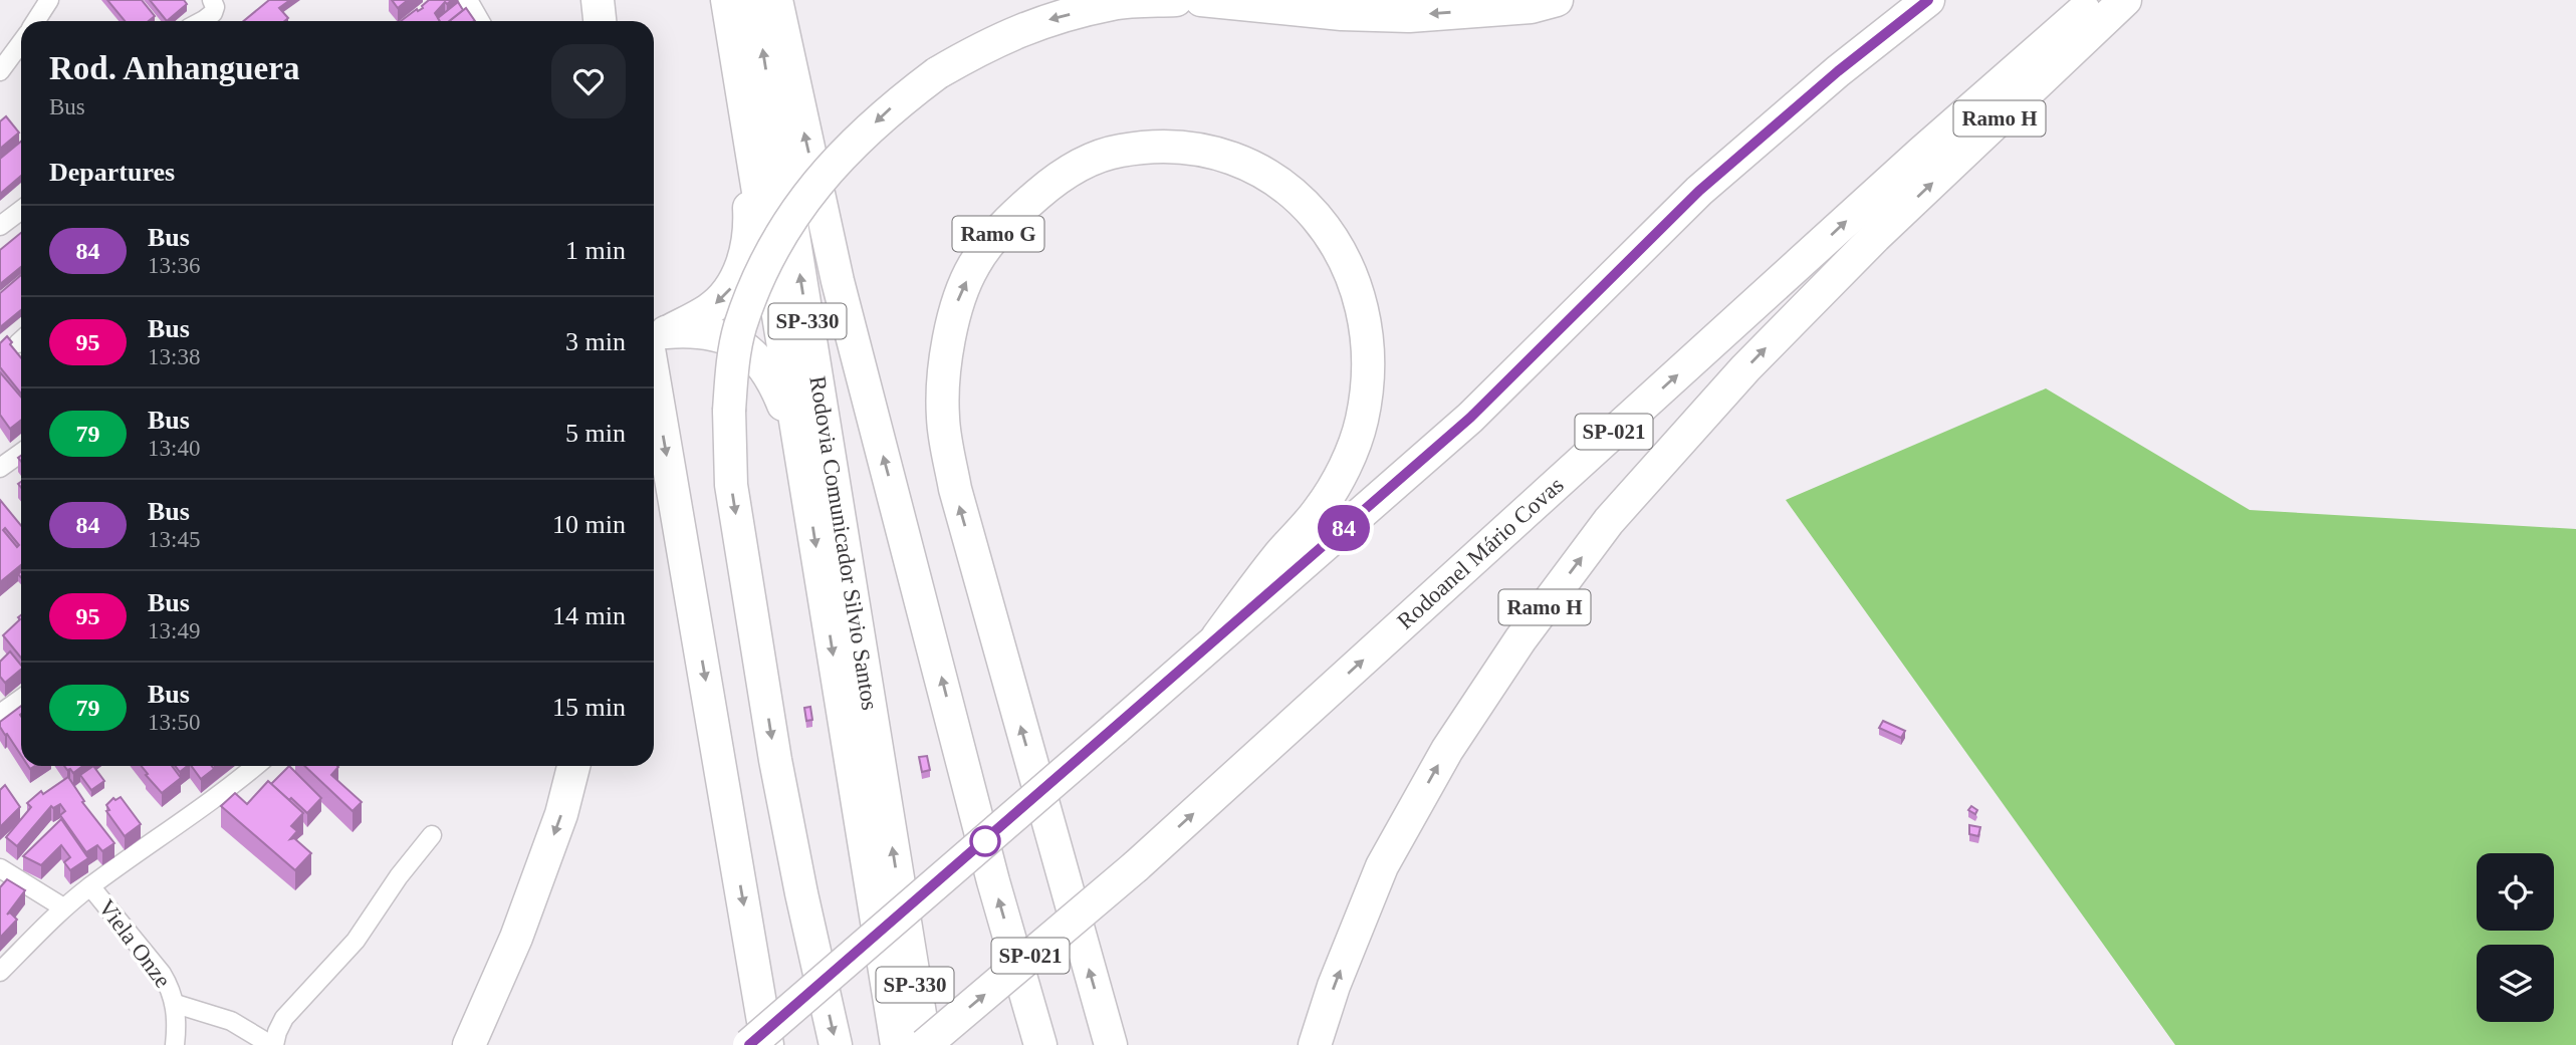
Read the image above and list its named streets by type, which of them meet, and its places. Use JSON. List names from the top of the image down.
{
  "streets": {
    "highway": [
      "Ramo H",
      "Ramo G",
      "SP-330",
      "SP-021",
      "Rodovia Comunicador Silvio Santos",
      "Rodoanel Mário Covas"
    ],
    "street": ["Viela Onze"]
  },
  "crossings": [
    ["Rodovia Comunicador Silvio Santos", "Rodoanel Mário Covas"]
  ],
  "lines": ["bus line 84"],
  "page": {
    "on_map": "84",
    "heading": [
      ["Rod. Anhanguera", "Bus"],
      "Departures"
    ],
    "list": [
      {
        "mark": "84",
        "name": "Bus",
        "note": "13:36",
        "value": "1 min"
      },
      {
        "mark": "95",
        "name": "Bus",
        "note": "13:38",
        "value": "3 min"
      },
      {
        "mark": "79",
        "name": "Bus",
        "note": "13:40",
        "value": "5 min"
      },
      {
        "mark": "84",
        "name": "Bus",
        "note": "13:45",
        "value": "10 min"
      },
      {
        "mark": "95",
        "name": "Bus",
        "note": "13:49",
        "value": "14 min"
      },
      {
        "mark": "79",
        "name": "Bus",
        "note": "13:50",
        "value": "15 min"
      }
    ]
  }
}
